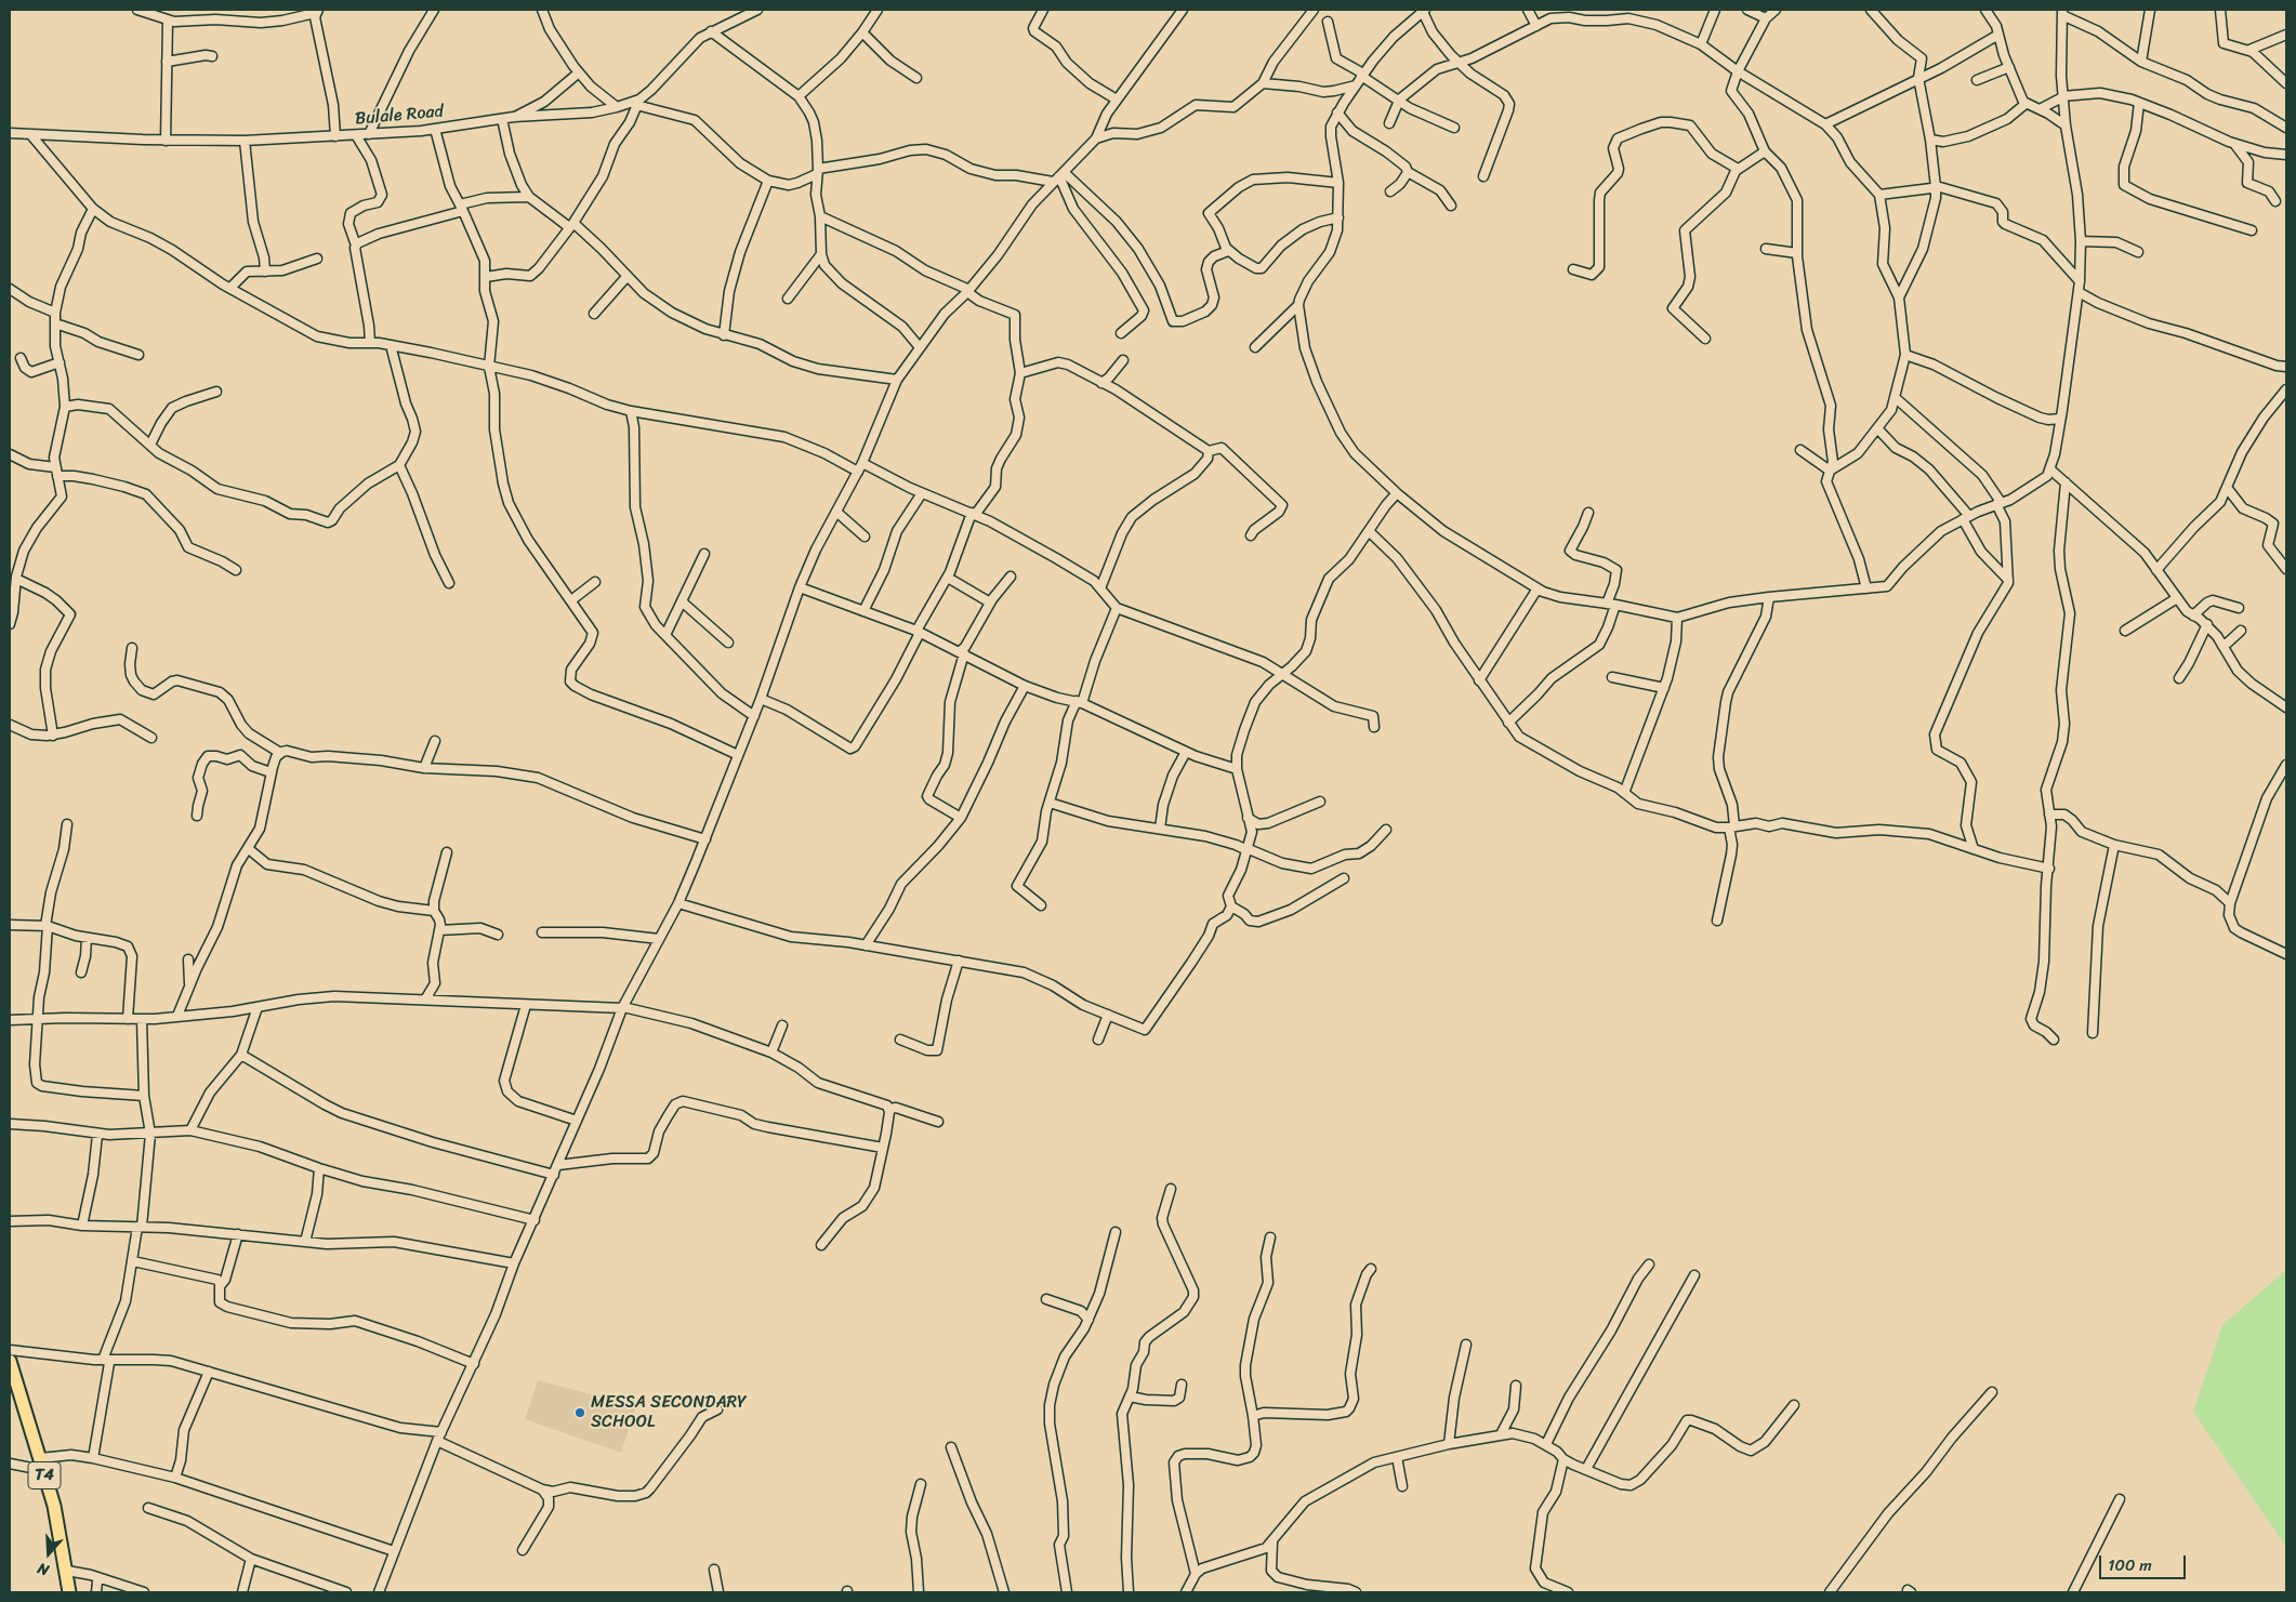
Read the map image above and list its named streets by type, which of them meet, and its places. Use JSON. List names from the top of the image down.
{
  "streets": {
    "highway": ["T4"],
    "street": ["Bulale Road"]
  },
  "places": ["MESSA SECONDARY SCHOOL"],
  "scale_bar": "100 m",
  "north": "bottom"
}
